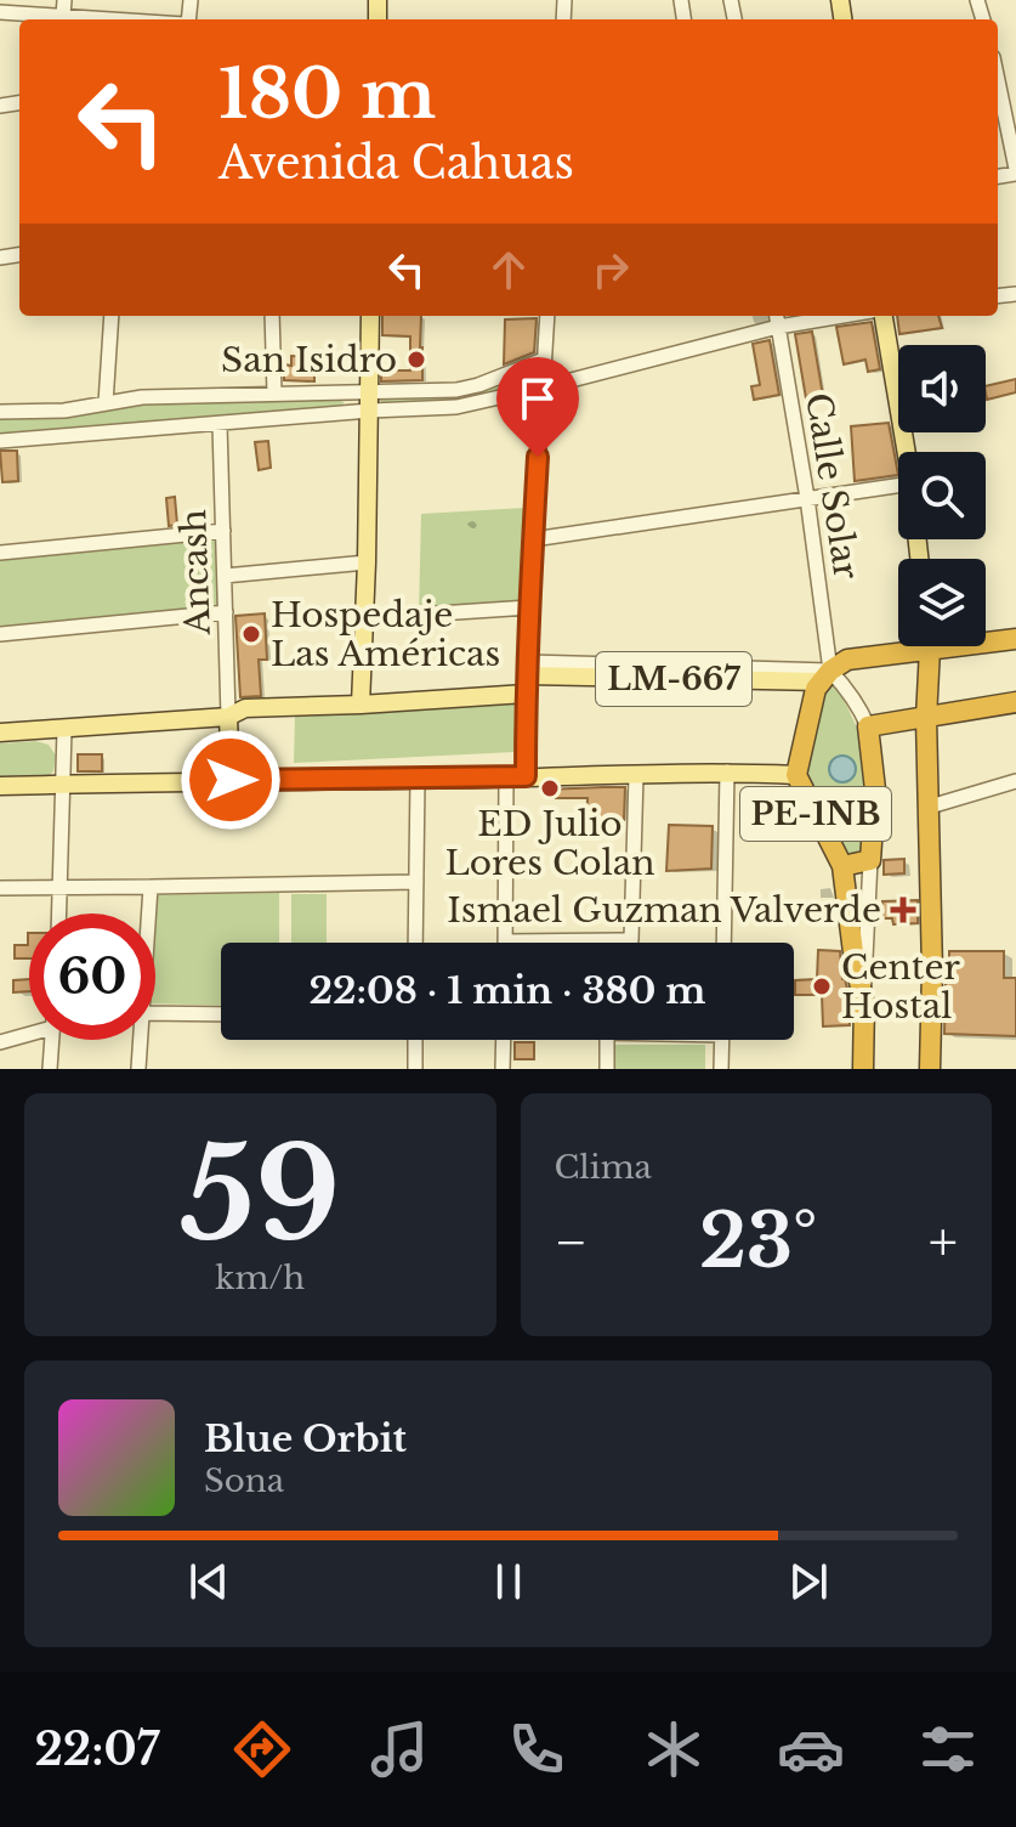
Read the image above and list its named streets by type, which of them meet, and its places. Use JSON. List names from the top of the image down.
{
  "streets": {
    "highway": ["PE-1NB"],
    "main road": ["LM-667"],
    "street": ["Calle Solar", "Ancash"]
  },
  "crossings": [
    ["Calle Solar", "LM-667"],
    ["Calle Solar", "PE-1NB"],
    ["LM-667", "PE-1NB"]
  ],
  "places": {
    "other": [
      "San Isidro",
      "Hospedaje Las Américas",
      "ED Julio Lores Colan",
      "Center Hostal"
    ],
    "health": ["Ismael Guzman Valverde"]
  },
  "page": {
    "turn": ["180 m", "Avenida Cahuas"],
    "limit": "60",
    "trip": "22:08 · 1 min · 380 m",
    "tile": [
      ["59", "km/h"],
      "Clima"
    ],
    "heat": ["−", "23°", "+"],
    "song": ["Blue Orbit", "Sona"],
    "tabs": "22:07"
  }
}
